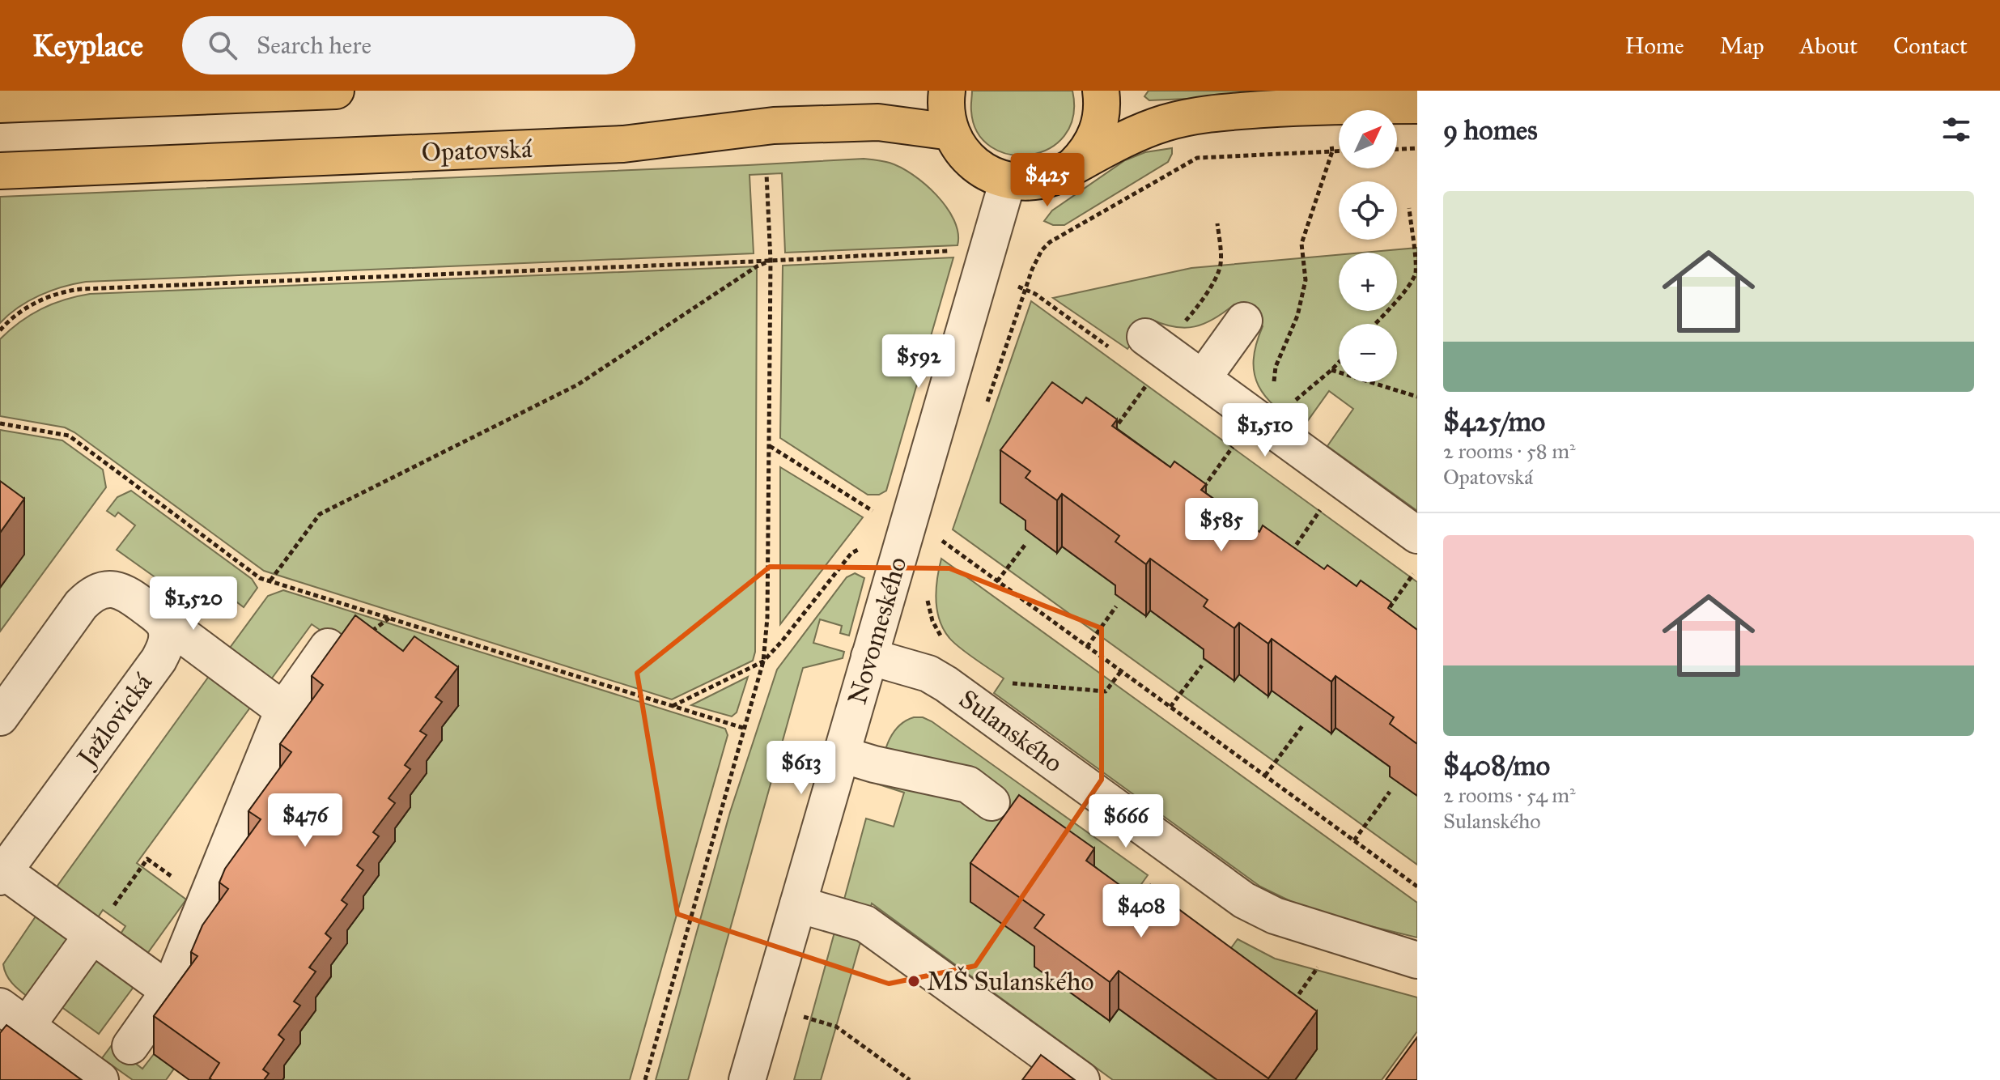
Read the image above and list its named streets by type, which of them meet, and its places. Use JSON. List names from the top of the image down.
{
  "streets": {
    "main road": ["Opatovská"],
    "street": ["Novomeského", "Jažlovická", "Sulanského"]
  },
  "crossings": [
    ["Novomeského", "Sulanského"]
  ],
  "places": ["MŠ Sulanského"],
  "north": "top right",
  "page": {
    "header": "Keyplace",
    "search": "Search here",
    "nav": [
      "Home",
      "Map",
      "About",
      "Contact"
    ],
    "heading": "9 homes",
    "map_buttons": ["+", "−"],
    "price": [
      "$425",
      "$592",
      "$1,510",
      "$585",
      "$1,520",
      "$613",
      "$476",
      "$666",
      "$408"
    ],
    "list": [
      {
        "name": "$425/mo",
        "note": "2 rooms · 58 m² · Opatovská"
      },
      {
        "name": "$408/mo",
        "note": "2 rooms · 54 m² · Sulanského"
      }
    ]
  }
}
